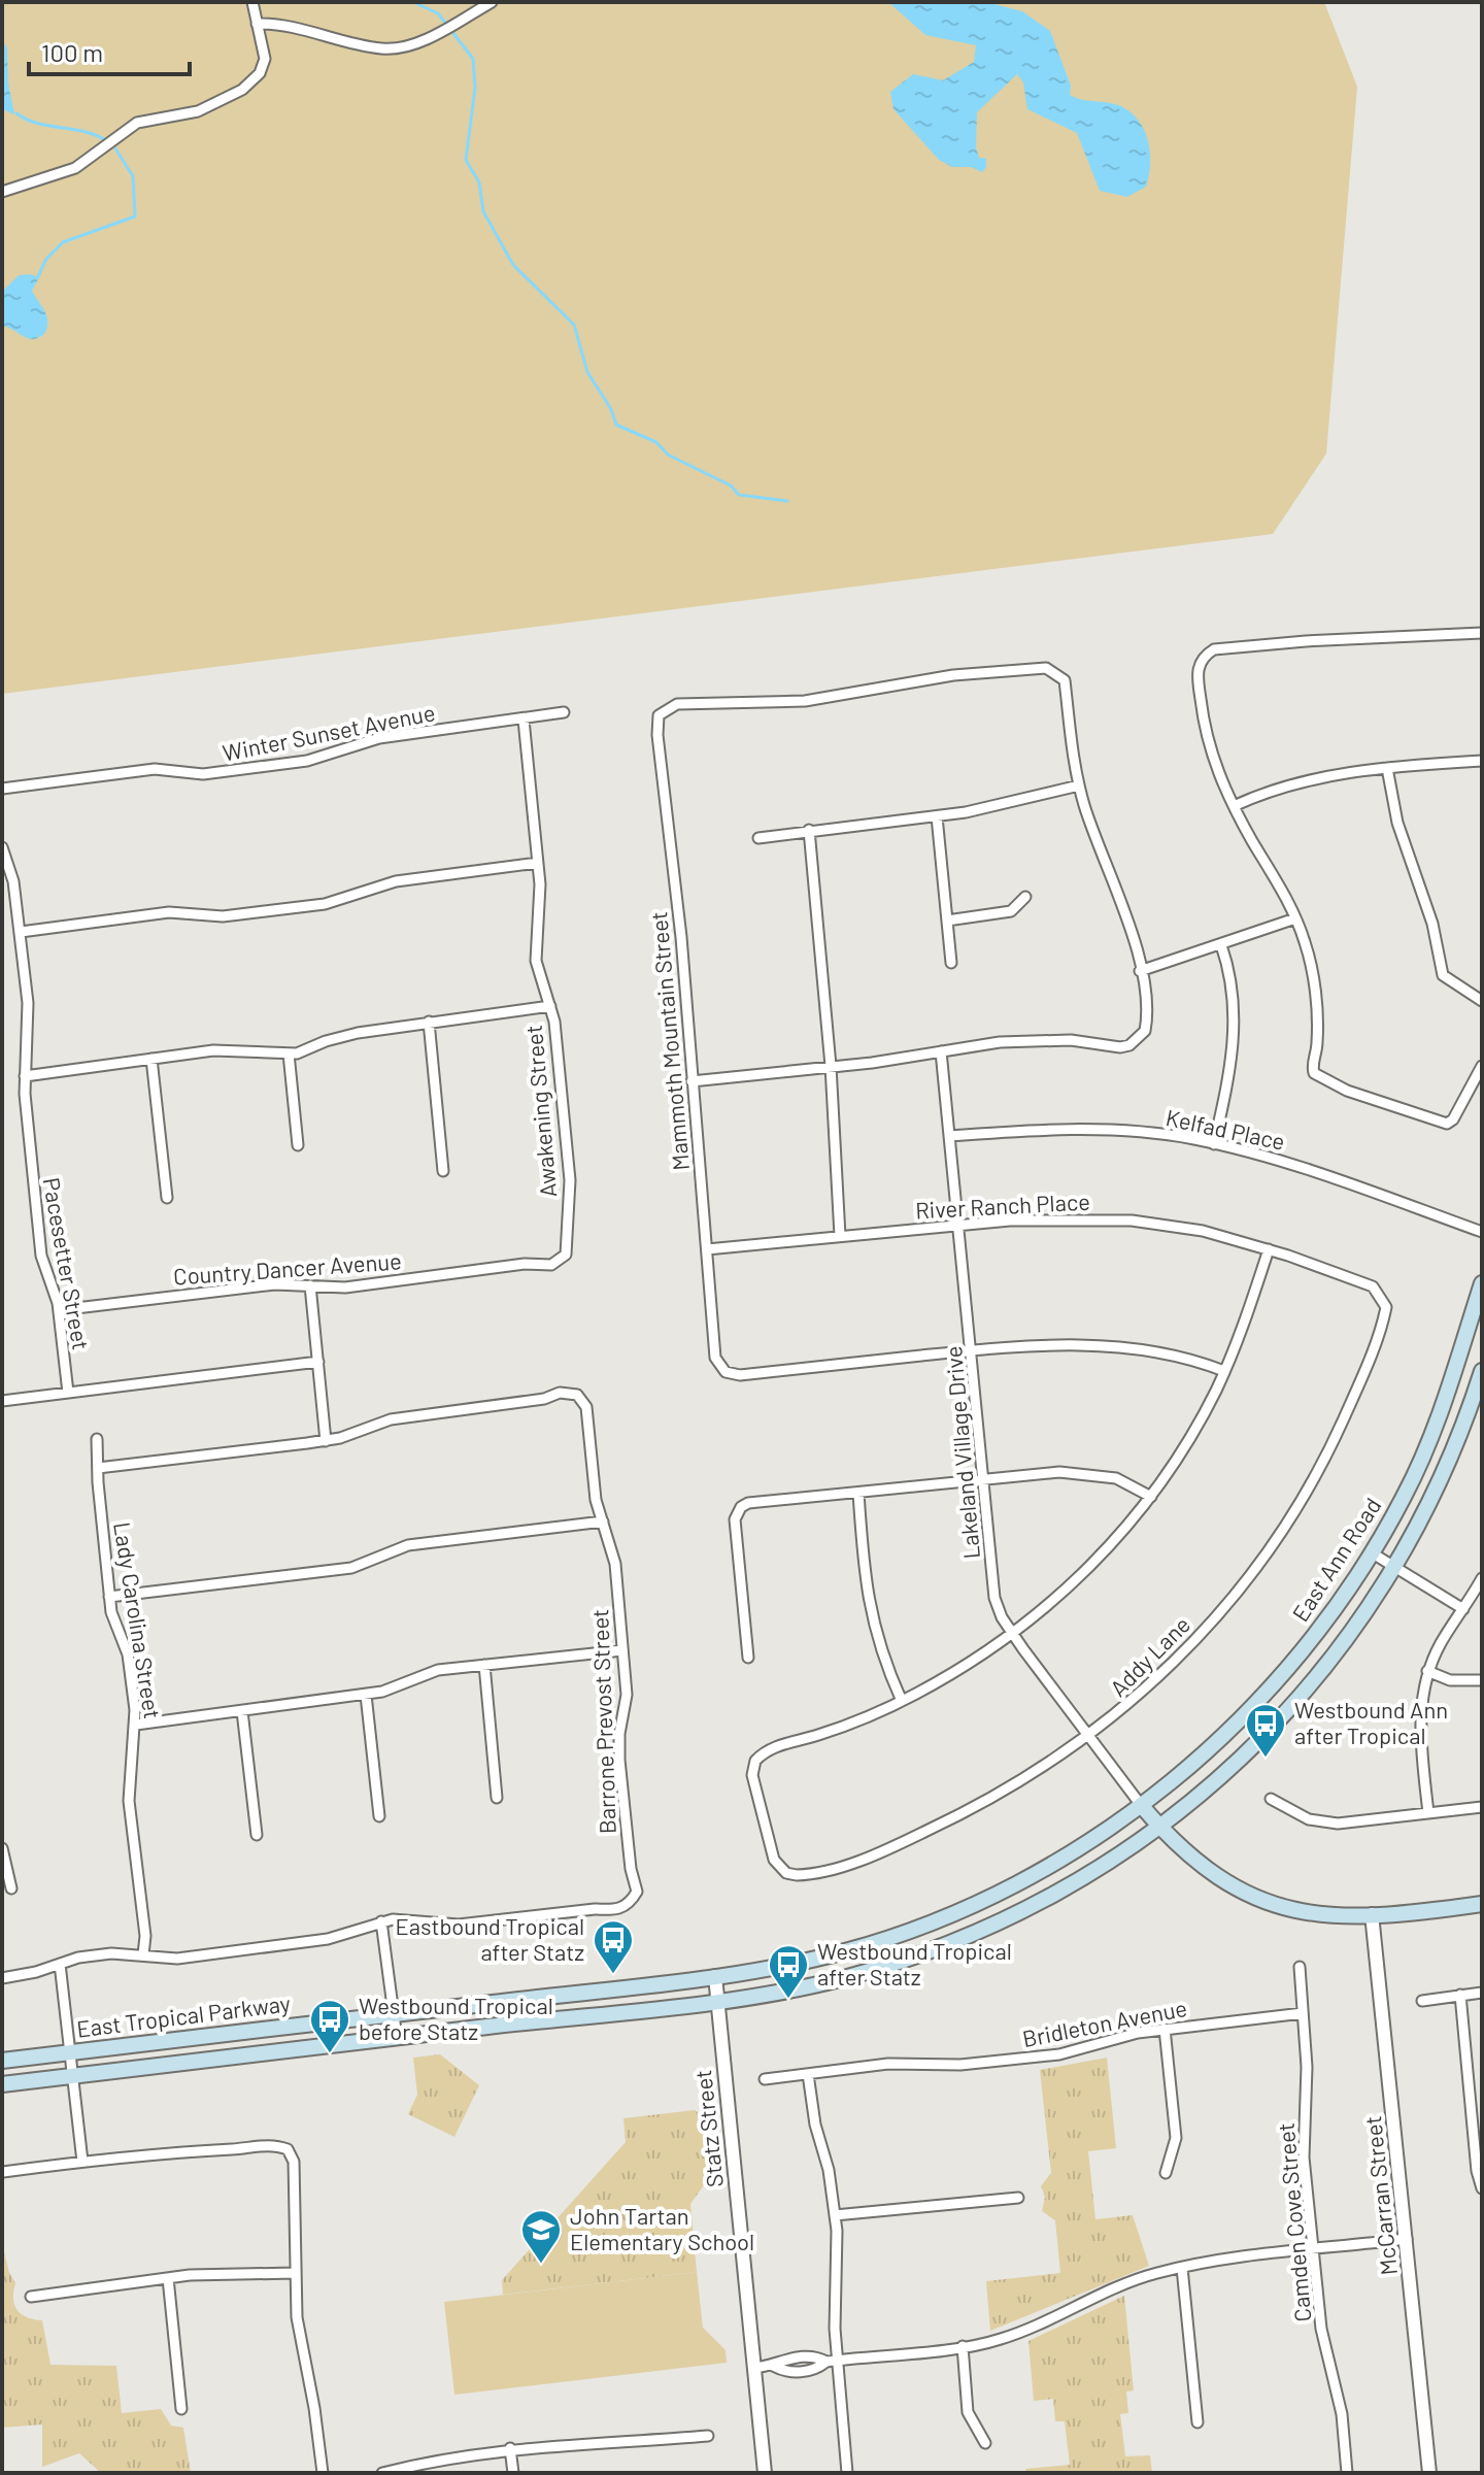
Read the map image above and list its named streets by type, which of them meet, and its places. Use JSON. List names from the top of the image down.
{
  "streets": {
    "main road": ["East Ann Road", "East Tropical Parkway"],
    "street": [
      "Winter Sunset Avenue",
      "Mammoth Mountain Street",
      "Awakening Street",
      "Kelfad Place",
      "River Ranch Place",
      "Pacesetter Street",
      "Country Dancer Avenue",
      "Lakeland Village Drive",
      "Lady Carolina Street",
      "Addy Lane",
      "Barrone Prevost Street",
      "Bridleton Avenue",
      "Statz Street",
      "McCarran Street",
      "Camden Cove Street"
    ]
  },
  "crossings": [
    ["Winter Sunset Avenue", "Awakening Street"],
    ["Mammoth Mountain Street", "River Ranch Place"],
    ["Mammoth Mountain Street", "Lakeland Village Drive"],
    ["Awakening Street", "Country Dancer Avenue"],
    ["Kelfad Place", "Lakeland Village Drive"],
    ["River Ranch Place", "Lakeland Village Drive"],
    ["River Ranch Place", "Addy Lane"],
    ["Pacesetter Street", "Country Dancer Avenue"],
    ["Lakeland Village Drive", "East Ann Road"],
    ["Lakeland Village Drive", "Addy Lane"],
    ["Lakeland Village Drive", "East Tropical Parkway"],
    ["East Ann Road", "East Tropical Parkway"],
    ["East Tropical Parkway", "Statz Street"],
    ["Bridleton Avenue", "Camden Cove Street"]
  ],
  "places": {
    "bus stop": [
      "Westbound Ann after Tropical",
      "Eastbound Tropical after Statz",
      "Westbound Tropical after Statz",
      "Westbound Tropical before Statz"
    ],
    "school or university": ["John Tartan Elementary School"]
  },
  "scale_bar": "100 m"
}
